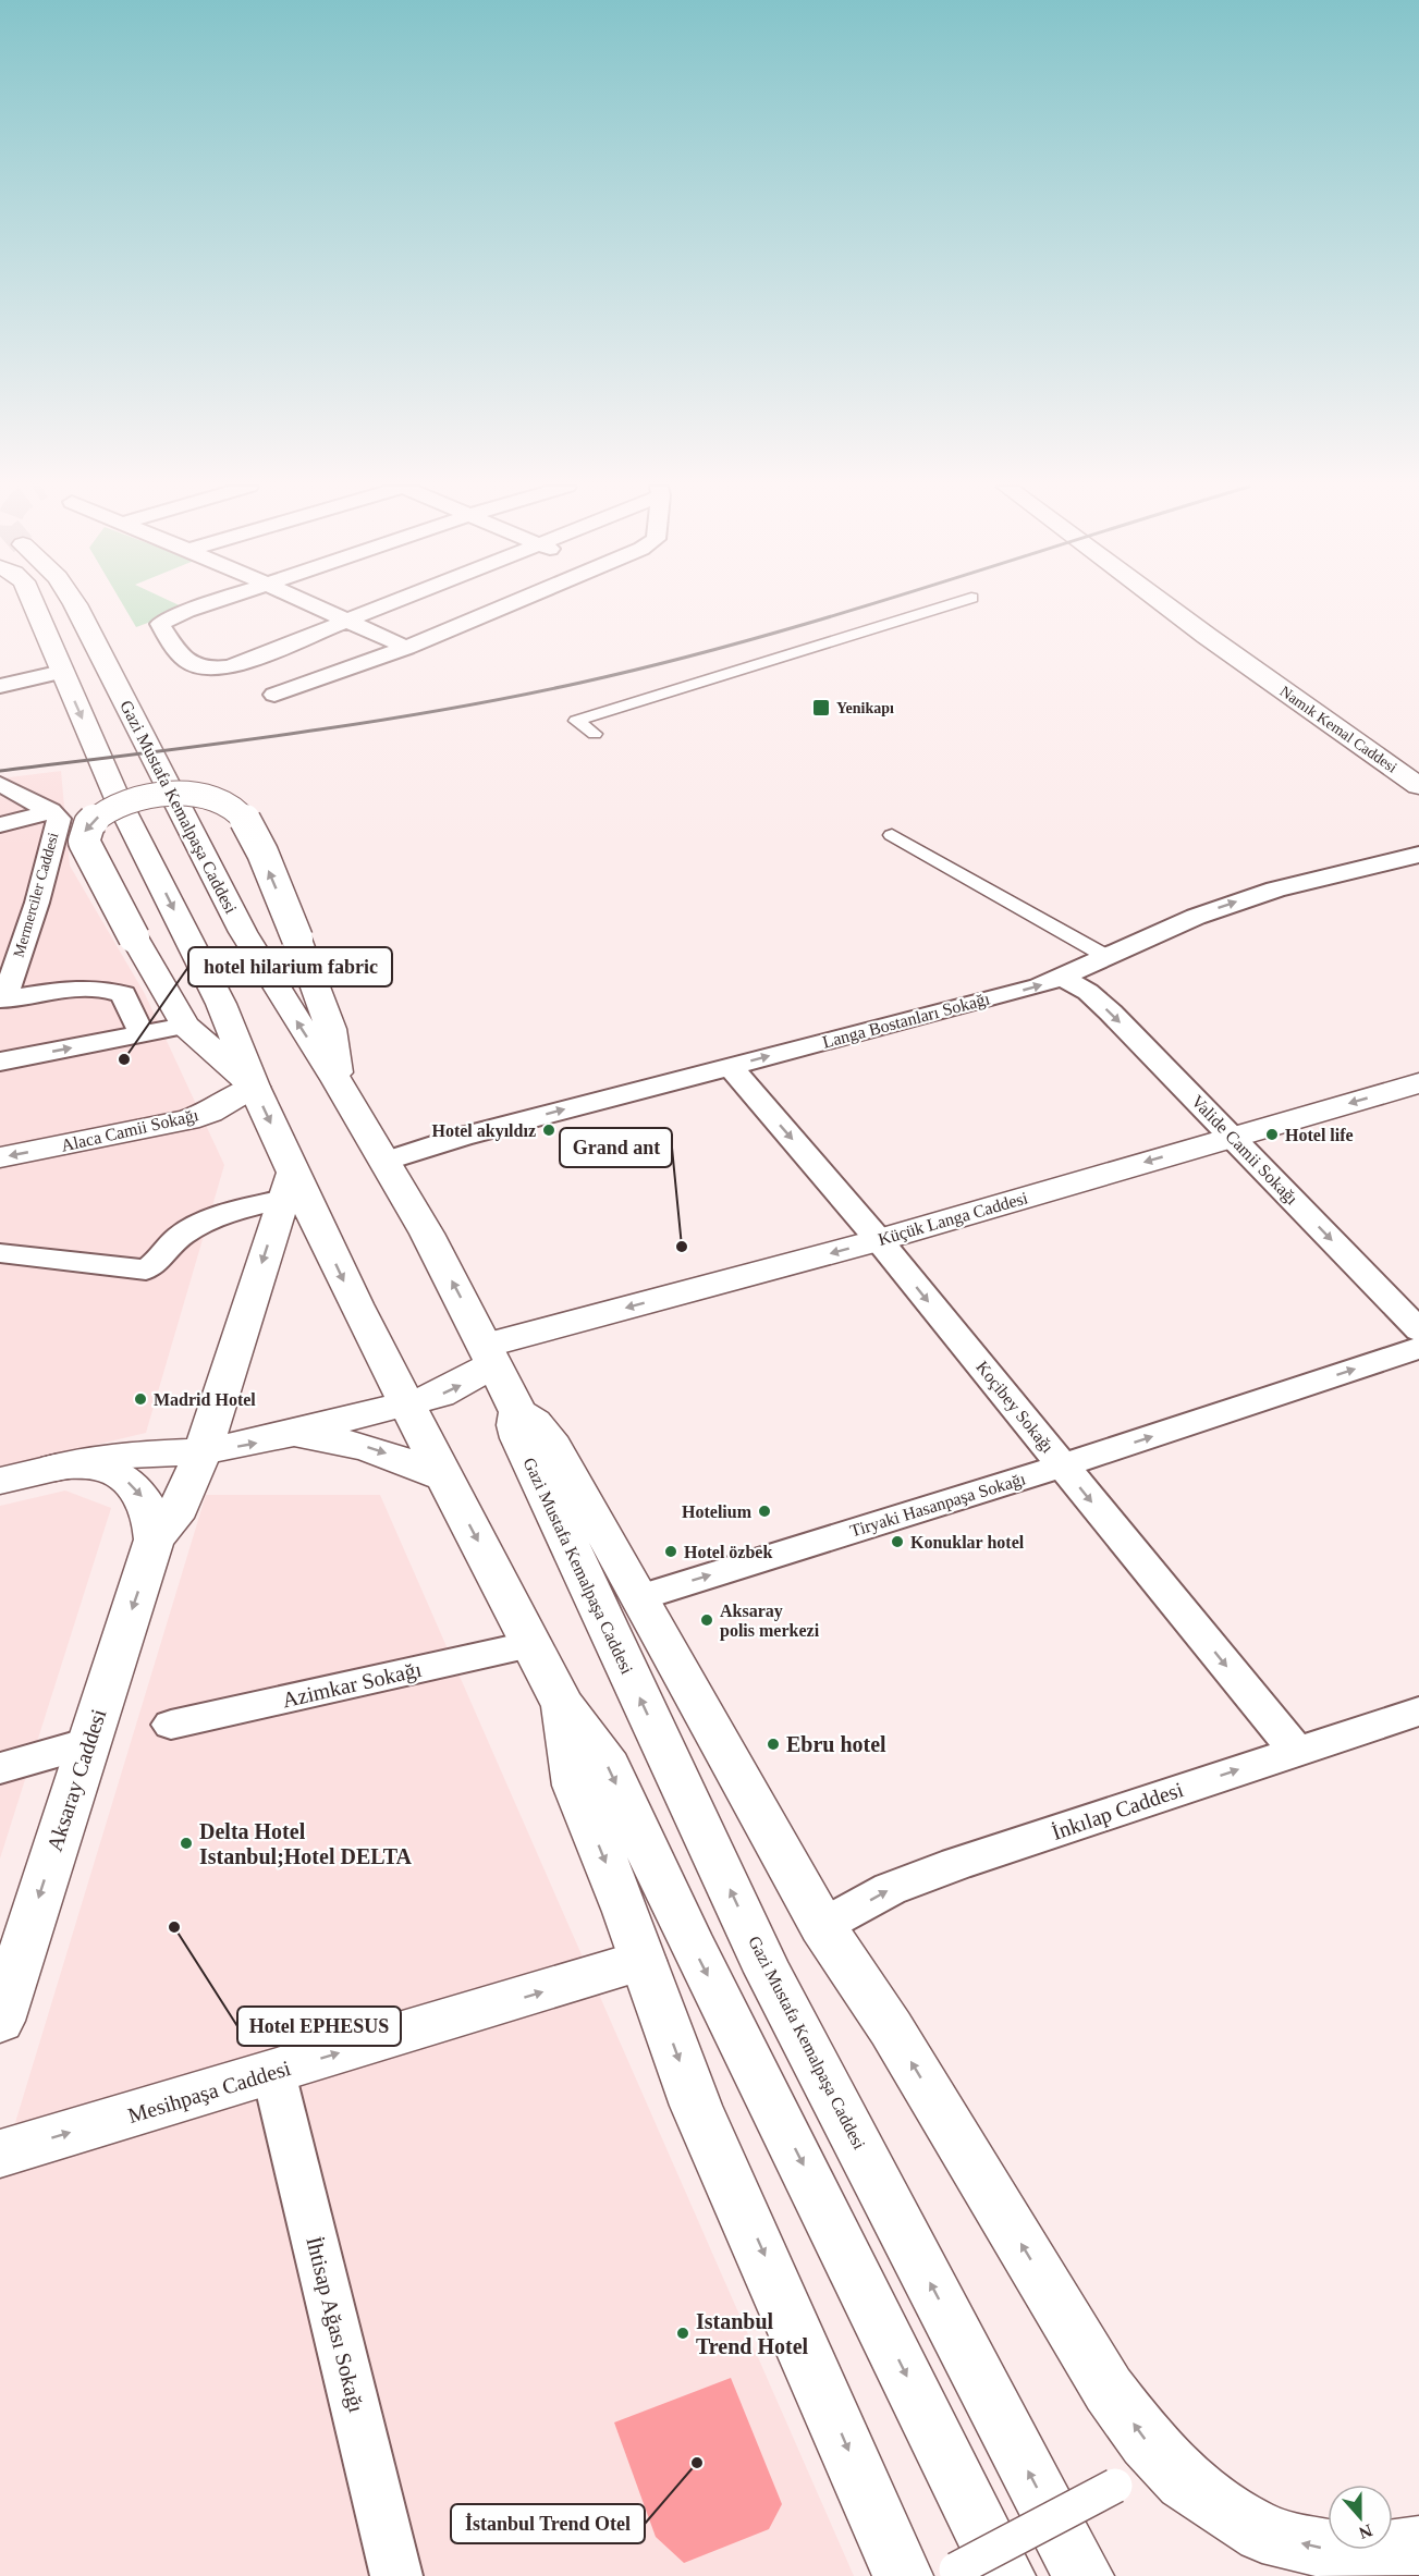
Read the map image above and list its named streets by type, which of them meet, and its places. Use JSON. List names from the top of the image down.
{
  "streets": {
    "main road": [
      "Namık Kemal Caddesi",
      "Gazi Mustafa Kemalpaşa Caddesi",
      "Alaca Camii Sokağı",
      "Küçük Langa Caddesi",
      "Aksaray Caddesi",
      "Mesihpaşa Caddesi"
    ],
    "street": [
      "Mermerciler Caddesi",
      "Langa Bostanları Sokağı",
      "Valide Camii Sokağı",
      "Koçibey Sokağı",
      "Tiryaki Hasanpaşa Sokağı",
      "Azimkar Sokağı",
      "İnkılap Caddesi",
      "İhtisap Ağası Sokağı"
    ]
  },
  "crossings": [
    ["Gazi Mustafa Kemalpaşa Caddesi", "Langa Bostanları Sokağı"],
    ["Gazi Mustafa Kemalpaşa Caddesi", "Küçük Langa Caddesi"],
    ["Langa Bostanları Sokağı", "Valide Camii Sokağı"],
    ["Langa Bostanları Sokağı", "Koçibey Sokağı"],
    ["Valide Camii Sokağı", "Küçük Langa Caddesi"],
    ["Küçük Langa Caddesi", "Koçibey Sokağı"],
    ["Koçibey Sokağı", "Tiryaki Hasanpaşa Sokağı"],
    ["Koçibey Sokağı", "İnkılap Caddesi"],
    ["Mesihpaşa Caddesi", "İhtisap Ağası Sokağı"]
  ],
  "one_way": [
    "Langa Bostanları Sokağı",
    "Alaca Camii Sokağı",
    "Valide Camii Sokağı",
    "Koçibey Sokağı",
    "Tiryaki Hasanpaşa Sokağı",
    "Aksaray Caddesi",
    "İnkılap Caddesi",
    "Mesihpaşa Caddesi"
  ],
  "places": {
    "transit": ["Yenikapı"],
    "other": [
      "hotel hilarium fabric",
      "Hotel akyıldız",
      "Hotel life",
      "Grand ant",
      "Madrid Hotel",
      "Hotelium",
      "Konuklar hotel",
      "Hotel özbek",
      "Aksaray polis merkezi",
      "Ebru hotel",
      "Delta Hotel Istanbul;Hotel DELTA",
      "Hotel EPHESUS",
      "Istanbul Trend Hotel",
      "İstanbul Trend Otel"
    ]
  },
  "north": "bottom"
}
